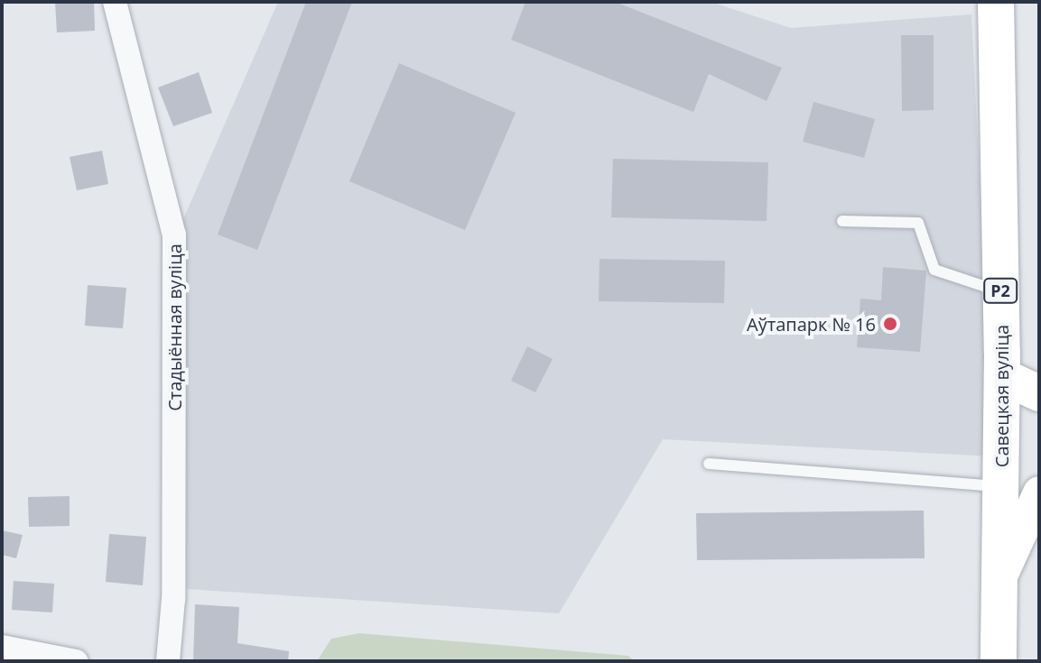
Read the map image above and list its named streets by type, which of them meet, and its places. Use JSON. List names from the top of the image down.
{
  "streets": {
    "main road": ["Р2", "Савецкая вуліца"],
    "street": ["Стадыённая вуліца"]
  },
  "places": ["Аўтапарк № 16"]
}
